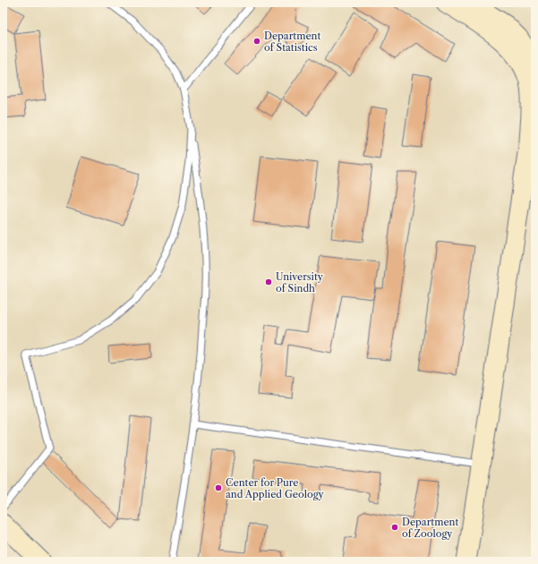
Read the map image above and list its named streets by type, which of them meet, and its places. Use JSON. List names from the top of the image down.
{
  "places": [
    "Department of Statistics",
    "University of Sindh",
    "Center for Pure and Applied Geology",
    "Department of Zoology"
  ]
}
